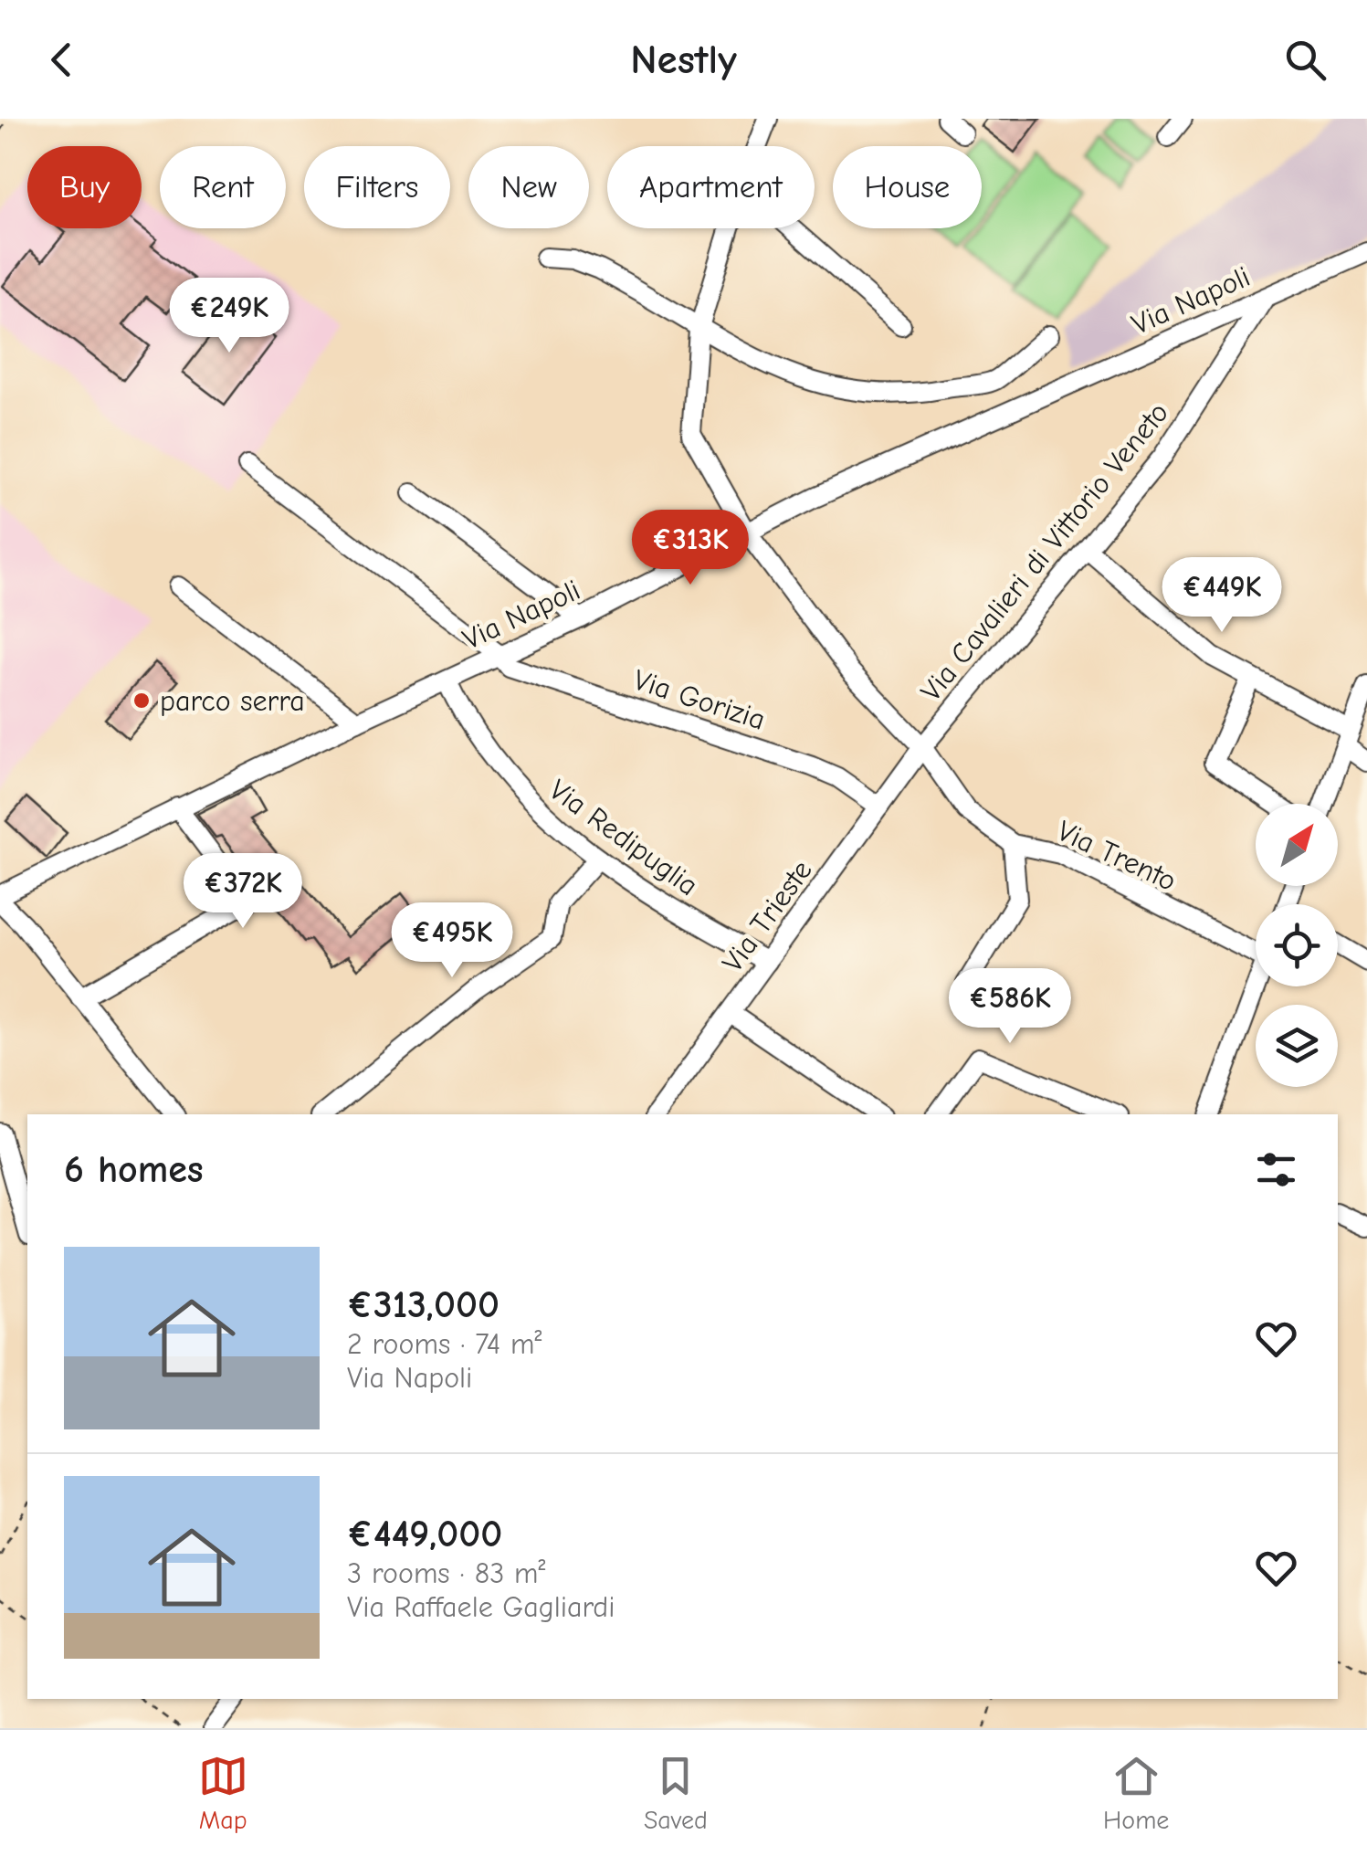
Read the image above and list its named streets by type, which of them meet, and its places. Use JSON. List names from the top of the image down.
{
  "streets": {
    "street": [
      "Via Napoli",
      "Via Cavalieri di Vittorio Veneto",
      "Via Gorizia",
      "Via Redipuglia",
      "Via Trento",
      "Via Trieste"
    ]
  },
  "crossings": [
    ["Via Napoli", "Via Cavalieri di Vittorio Veneto"],
    ["Via Napoli", "Via Gorizia"],
    ["Via Napoli", "Via Redipuglia"],
    ["Via Napoli", "Via Trento"],
    ["Via Cavalieri di Vittorio Veneto", "Via Trento"],
    ["Via Cavalieri di Vittorio Veneto", "Via Trieste"],
    ["Via Gorizia", "Via Trieste"],
    ["Via Redipuglia", "Via Trieste"],
    ["Via Trento", "Via Trieste"]
  ],
  "places": ["parco serra"],
  "north": "top right",
  "page": {
    "header": "Nestly",
    "chip": [
      "Buy",
      "Rent",
      "Filters",
      "New",
      "Apartment",
      "House"
    ],
    "price": [
      "€249K",
      "€313K",
      "€449K",
      "€372K",
      "€495K",
      "€586K"
    ],
    "heading": "6 homes",
    "list": [
      {
        "name": "€313,000",
        "note": "2 rooms · 74 m² · Via Napoli"
      },
      {
        "name": "€449,000",
        "note": "3 rooms · 83 m² · Via Raffaele Gagliardi"
      }
    ],
    "tabs": ["Map", "Saved", "Home"]
  }
}
